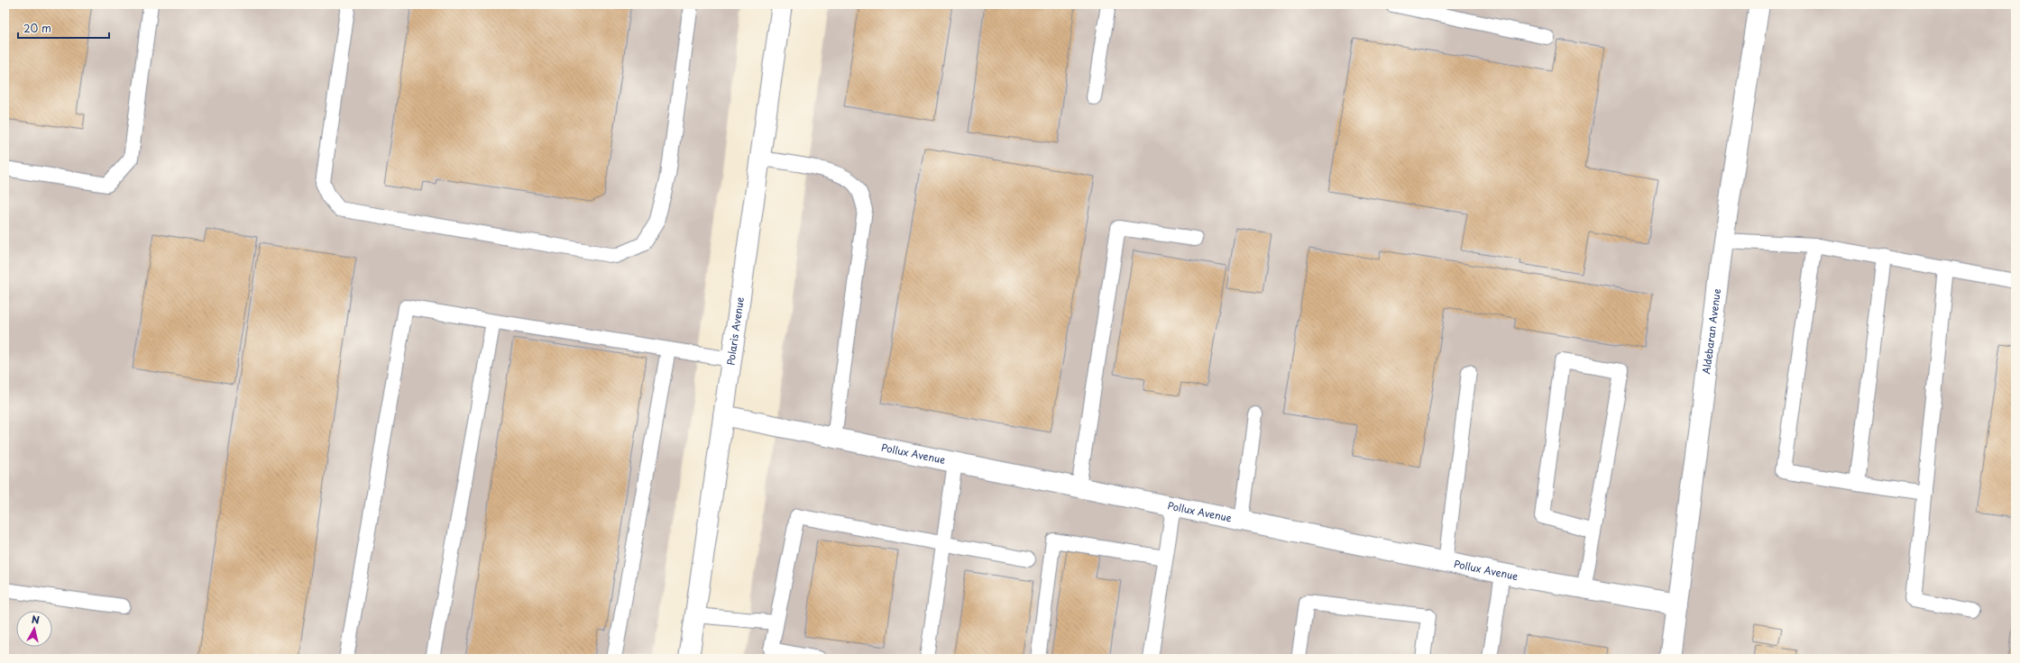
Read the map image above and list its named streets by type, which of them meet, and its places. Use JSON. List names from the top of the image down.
{
  "streets": {
    "street": ["Polaris Avenue", "Aldebaran Avenue", "Pollux Avenue"]
  },
  "crossings": [
    ["Polaris Avenue", "Pollux Avenue"],
    ["Aldebaran Avenue", "Pollux Avenue"]
  ],
  "scale_bar": "20 m",
  "north": "top"
}
